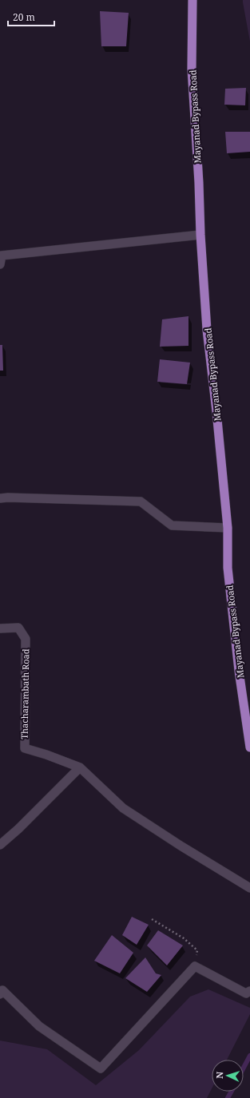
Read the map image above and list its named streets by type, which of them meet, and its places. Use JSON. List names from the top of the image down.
{
  "streets": {
    "main road": ["Mayanad Bypass Road"],
    "street": ["Thacharambath Road"]
  },
  "scale_bar": "20 m",
  "north": "left"
}
